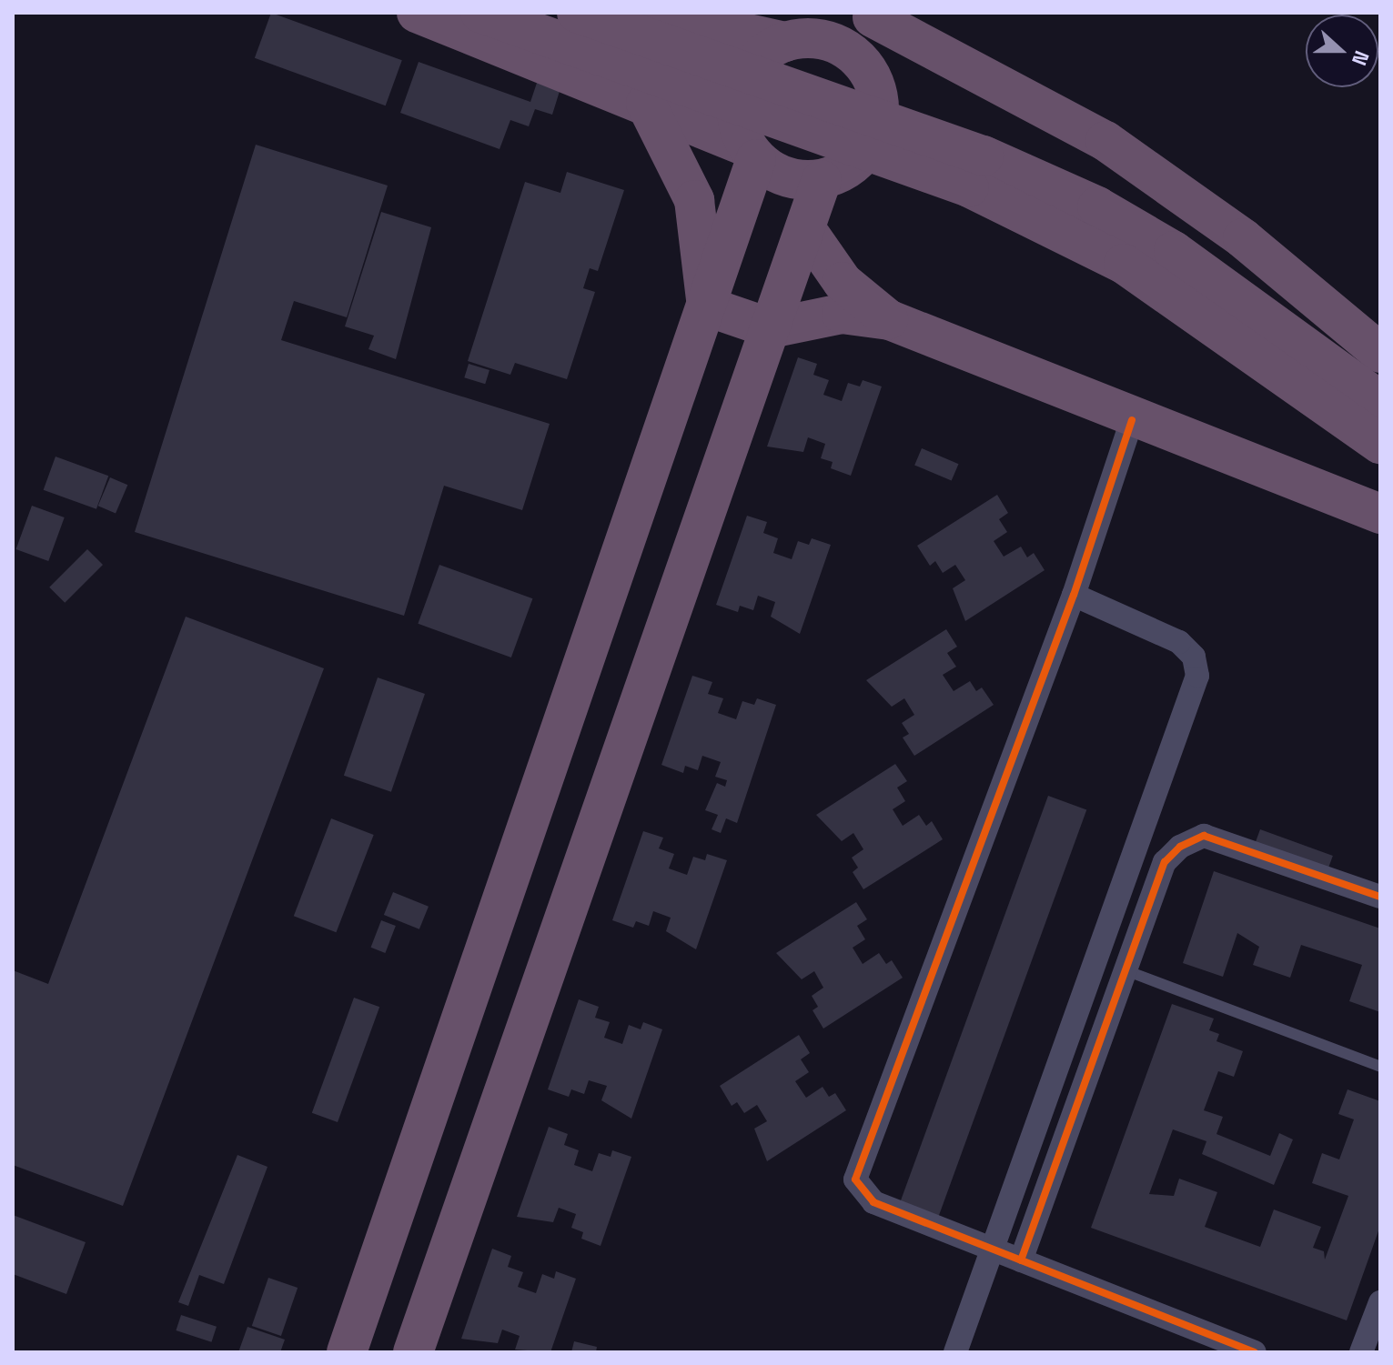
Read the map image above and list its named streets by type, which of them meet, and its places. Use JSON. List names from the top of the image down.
{
  "north": "right"
}
